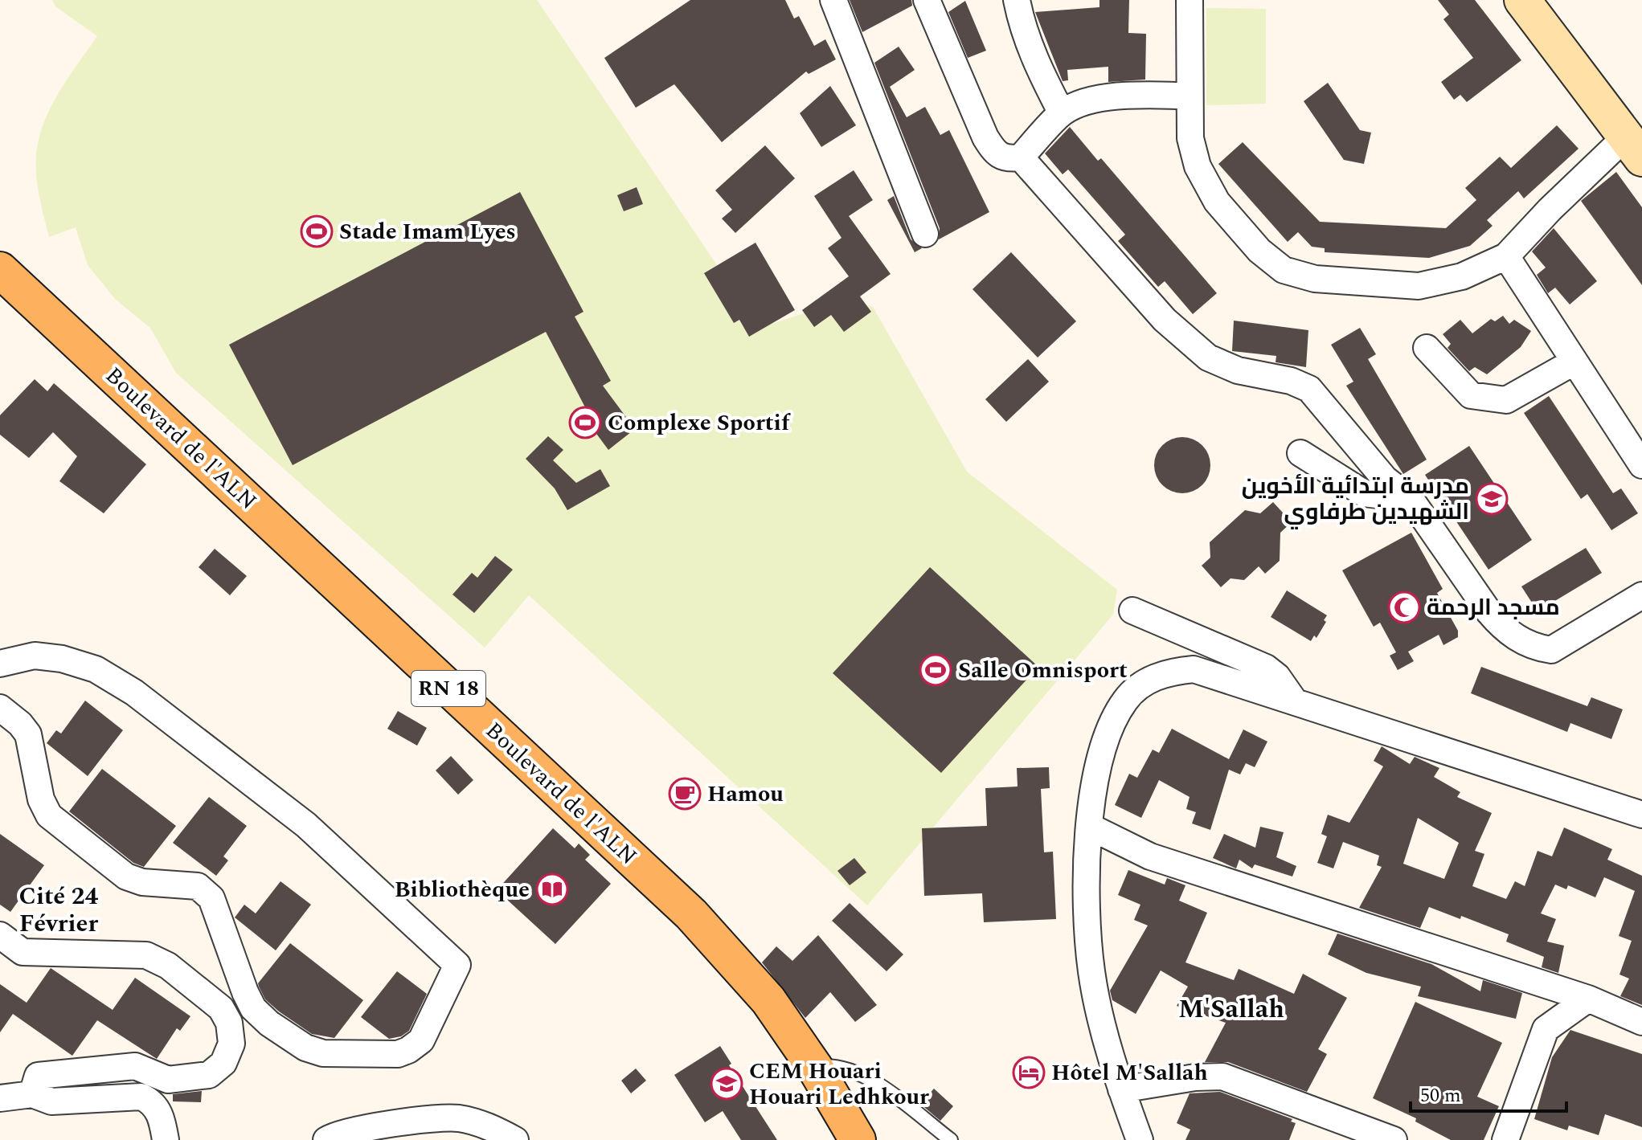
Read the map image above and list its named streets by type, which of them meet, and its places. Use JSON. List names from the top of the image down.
{
  "streets": {
    "main road": ["Boulevard de l'ALN", "RN 18"]
  },
  "districts": ["Cité 24 Février", "M'Sallah"],
  "places": {
    "sports": ["Stade Imam Lyes", "Complexe Sportif", "Salle Omnisport"],
    "school or university": ["مدرسة ابتدائية الأخوين الشهيدين طرفاوي", "CEM Houari Houari Ledhkour"],
    "mosque": ["مسجد الرحمة"],
    "cafe": ["Hamou"],
    "library": ["Bibliothèque"],
    "hotel": ["Hôtel M'Sallah"]
  },
  "scale_bar": "50 m"
}
